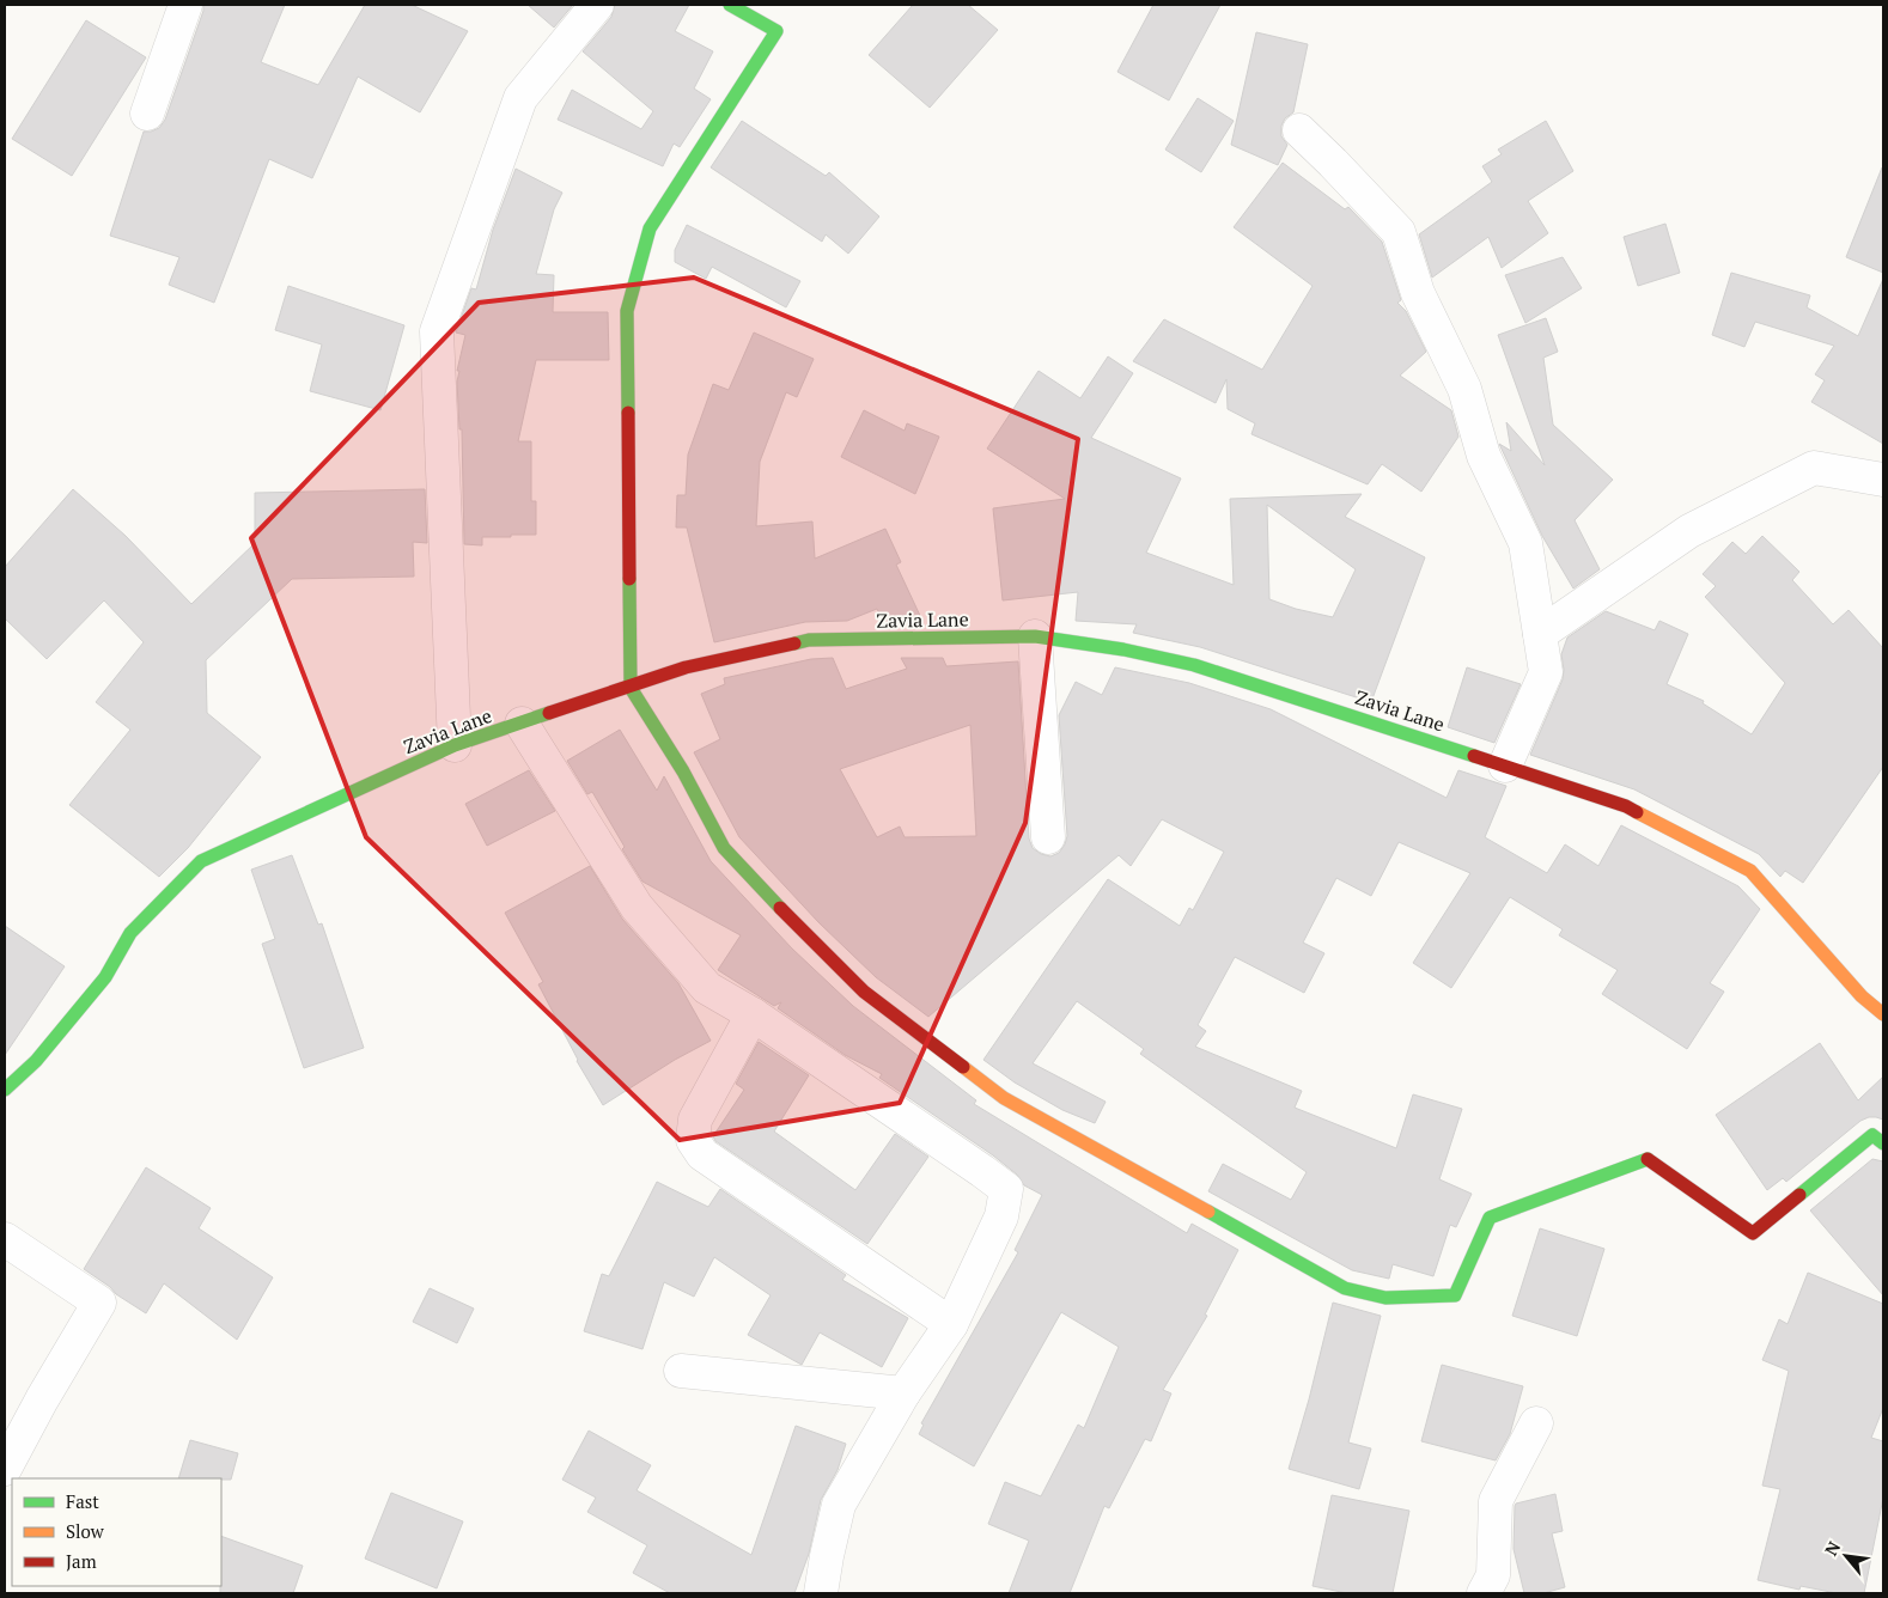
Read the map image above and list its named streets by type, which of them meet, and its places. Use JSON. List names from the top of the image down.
{
  "streets": {
    "street": ["Zavia Lane"]
  },
  "legend": ["Fast", "Slow", "Jam"],
  "north": "top left"
}
